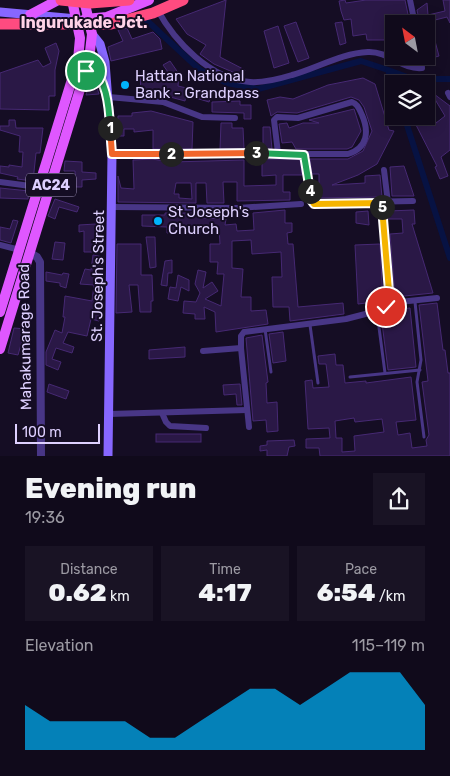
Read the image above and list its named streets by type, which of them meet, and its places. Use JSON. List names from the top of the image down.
{
  "streets": {
    "main road": ["AC24", "St. Joseph's Street"],
    "street": ["Mahakumarage Road"]
  },
  "crossings": [
    ["AC24", "St. Joseph's Street"],
    ["AC24", "Mahakumarage Road"]
  ],
  "districts": ["Ingurukade Jct."],
  "places": ["Hattan National Bank - Grandpass", "St Joseph's Church"],
  "scale_bar": "100 m",
  "north": "top left",
  "page": {
    "pins": [
      "1",
      "3",
      "2",
      "4",
      "5"
    ],
    "scale": "100 m",
    "heading": ["Evening run", "19:36"],
    "stats": [
      ["Distance", "0.62 km"],
      ["Time", "4:17"],
      ["Pace", "6:54 /km"]
    ],
    "chart": ["Elevation", "115–119 m"]
  }
}
